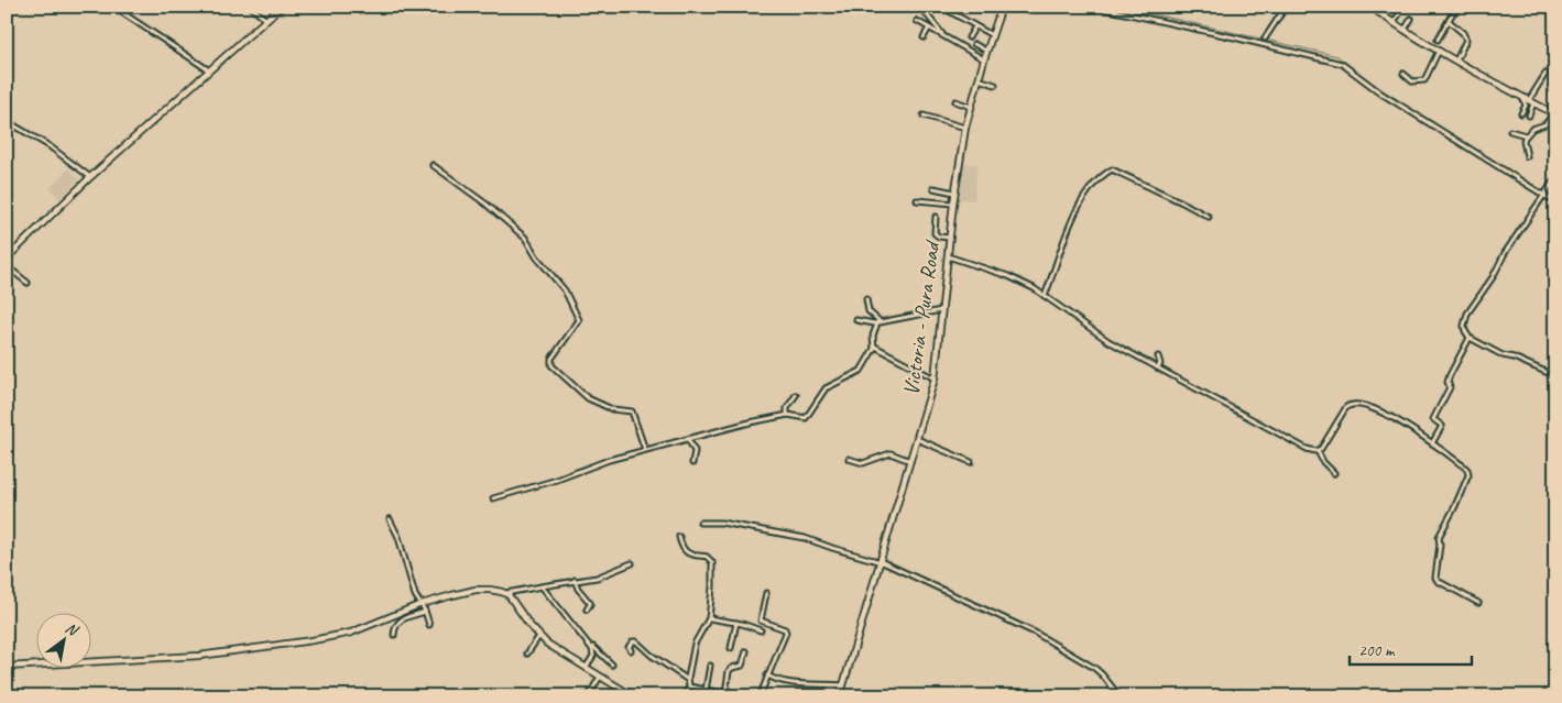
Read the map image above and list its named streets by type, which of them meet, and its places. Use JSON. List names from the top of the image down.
{
  "streets": {
    "street": ["Victoria - Pura Road"]
  },
  "scale_bar": "200 m",
  "north": "top right"
}
